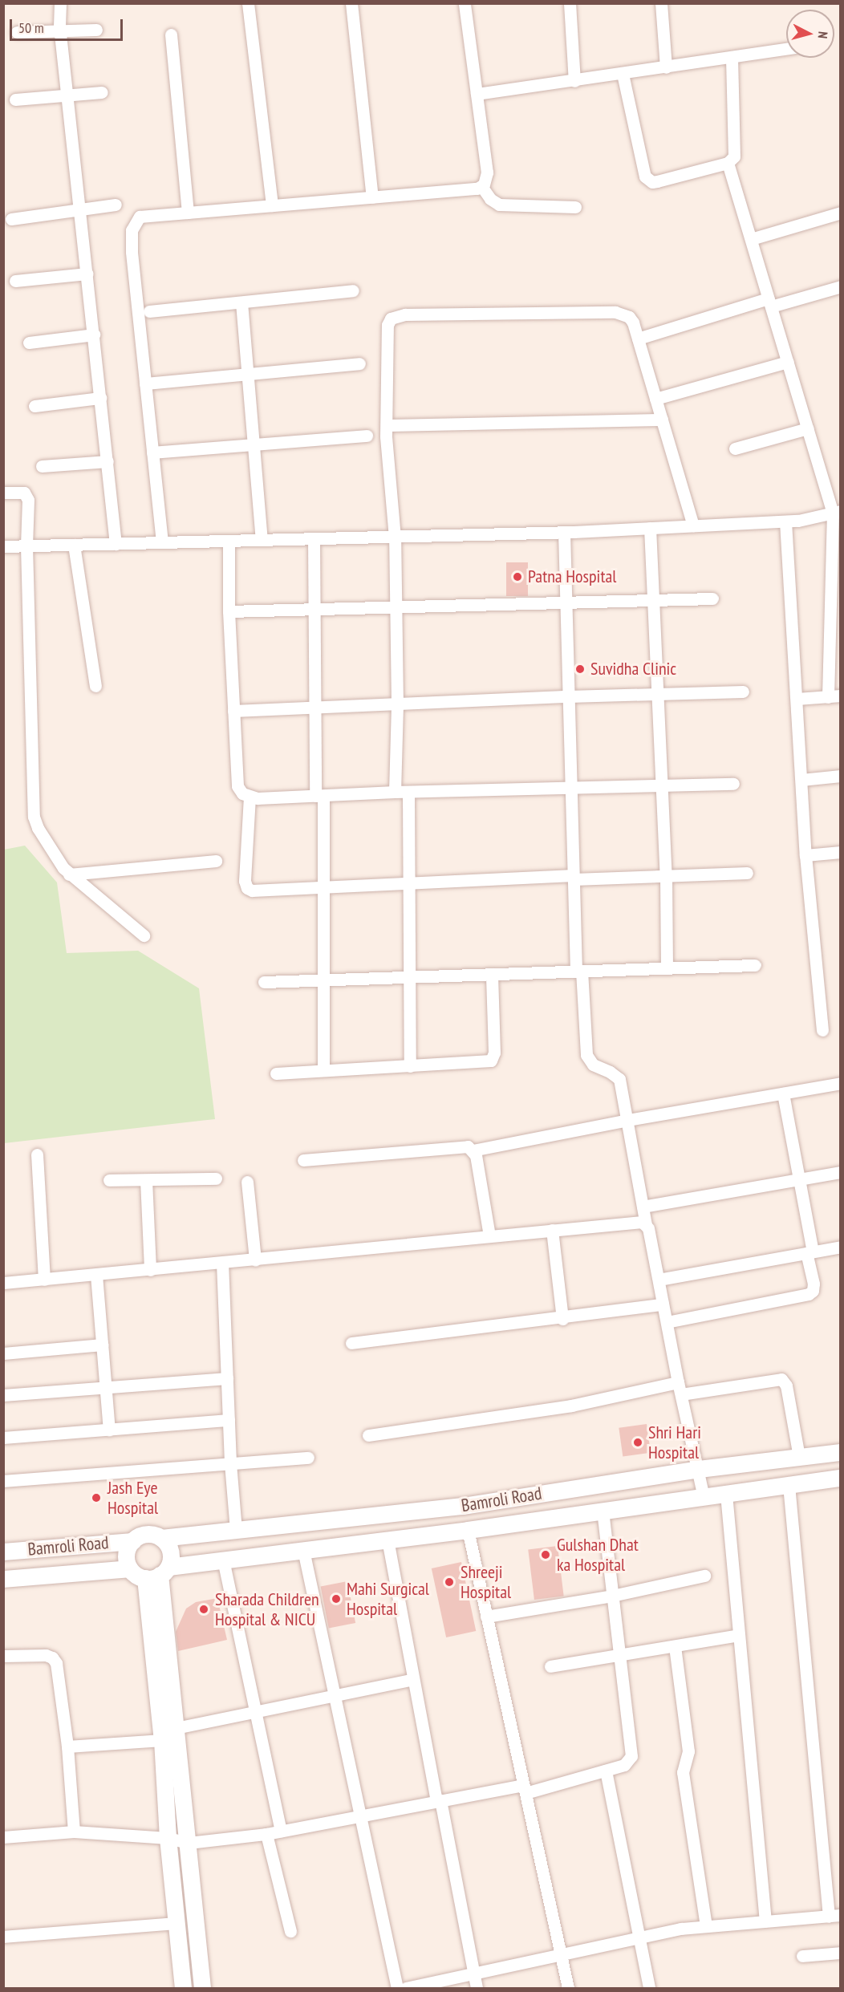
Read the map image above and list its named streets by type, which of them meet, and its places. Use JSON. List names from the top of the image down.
{
  "streets": {
    "street": ["Bamroli Road"]
  },
  "places": [
    "Patna Hospital",
    "Suvidha Clinic",
    "Shri Hari Hospital",
    "Jash Eye Hospital",
    "Gulshan Dhat ka Hospital",
    "Shreeji Hospital",
    "Mahi Surgical Hospital",
    "Sharada Children Hospital & NICU"
  ],
  "scale_bar": "50 m",
  "north": "right"
}
